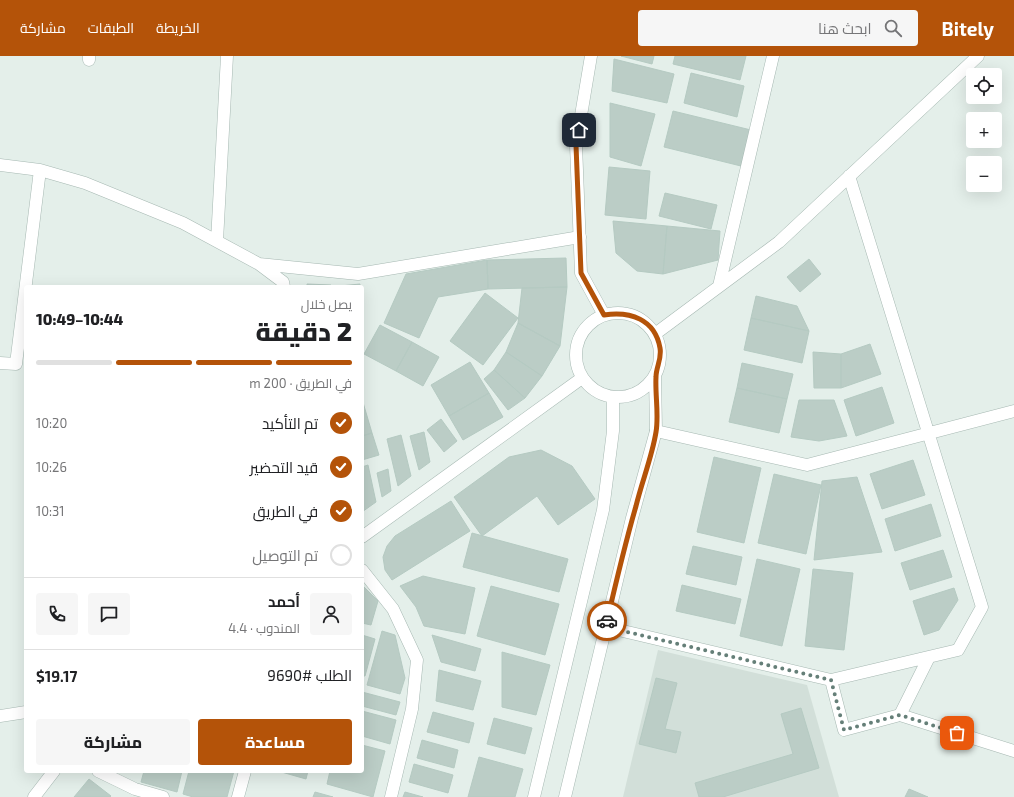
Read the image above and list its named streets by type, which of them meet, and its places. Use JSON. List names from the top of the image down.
{
  "page": {
    "header": "Bitely",
    "search": "ابحث هنا",
    "nav": ["الخريطة", "الطبقات", "مشاركة"],
    "map_buttons": ["+", "−"],
    "heading": ["2 دقيقة", "يصل خلال", "10:44–10:49"],
    "panel": [
      "أحمد",
      "المندوب · 4.4",
      "الطلب #9690",
      "$19.17"
    ],
    "bar": "في الطريق · 200 m",
    "list": [
      ["تم التأكيد", "10:20"],
      ["قيد التحضير", "10:26"],
      ["في الطريق", "10:31"],
      "تم التوصيل"
    ],
    "buttons": ["مساعدة", "مشاركة"]
  }
}
